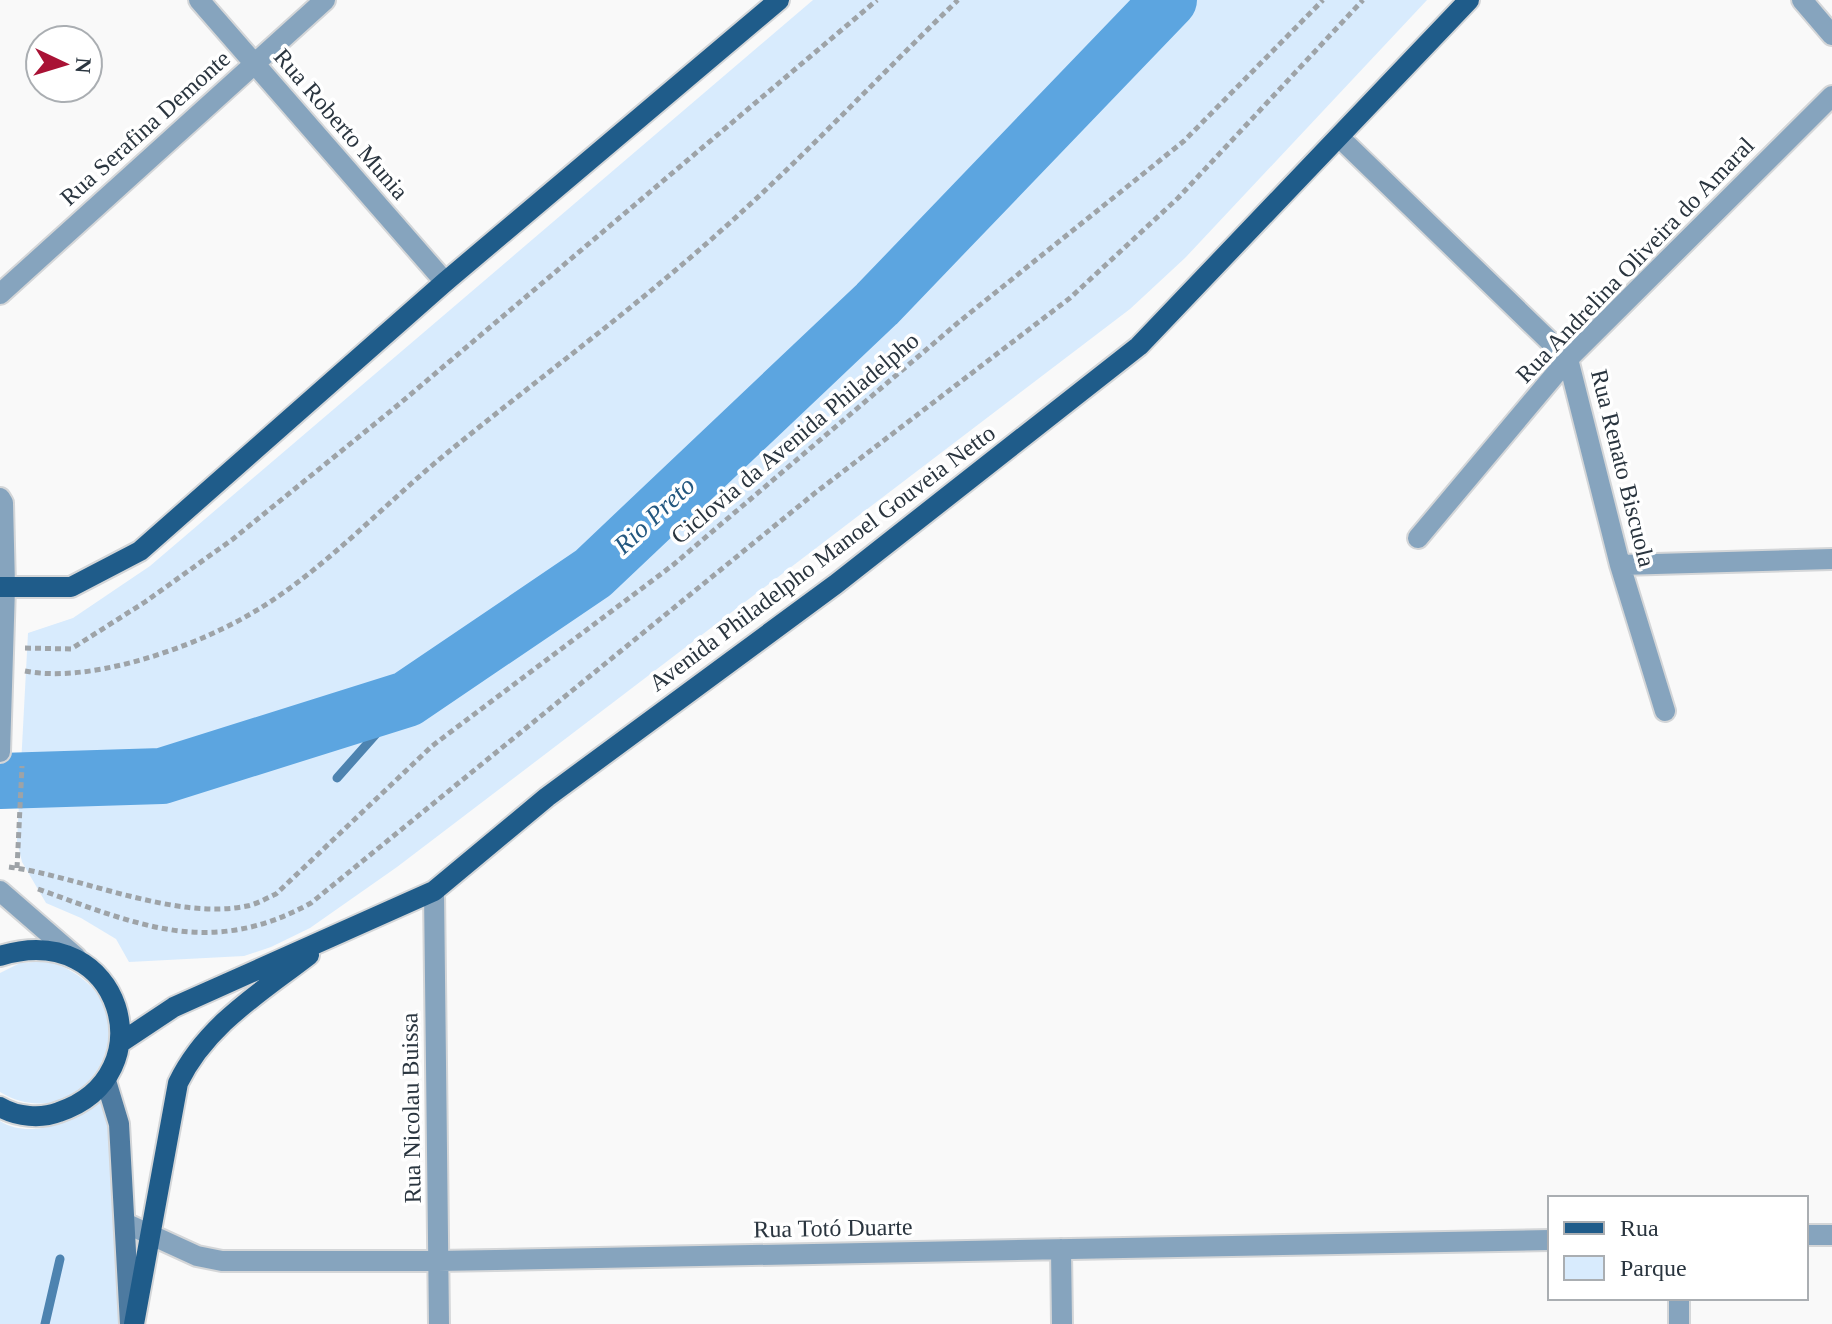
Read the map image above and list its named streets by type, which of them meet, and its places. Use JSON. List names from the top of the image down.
{
  "streets": {
    "main road": ["Avenida Philadelpho Manoel Gouveia Netto"],
    "street": [
      "Rua Roberto Munia",
      "Rua Serafina Demonte",
      "Rua Andrelina Oliveira do Amaral",
      "Rua Renato Biscuola",
      "Rua Nicolau Buissa",
      "Rua Totó Duarte"
    ],
    "path": ["Ciclovia da Avenida Philadelpho"]
  },
  "crossings": [
    ["Rua Roberto Munia", "Rua Serafina Demonte"],
    ["Rua Andrelina Oliveira do Amaral", "Rua Renato Biscuola"],
    ["Rua Renato Biscuola", "Avenida Philadelpho Manoel Gouveia Netto"],
    ["Avenida Philadelpho Manoel Gouveia Netto", "Rua Nicolau Buissa"],
    ["Rua Nicolau Buissa", "Rua Totó Duarte"]
  ],
  "water": ["Rio Preto"],
  "legend": ["Rua", "Parque"],
  "north": "right"
}
